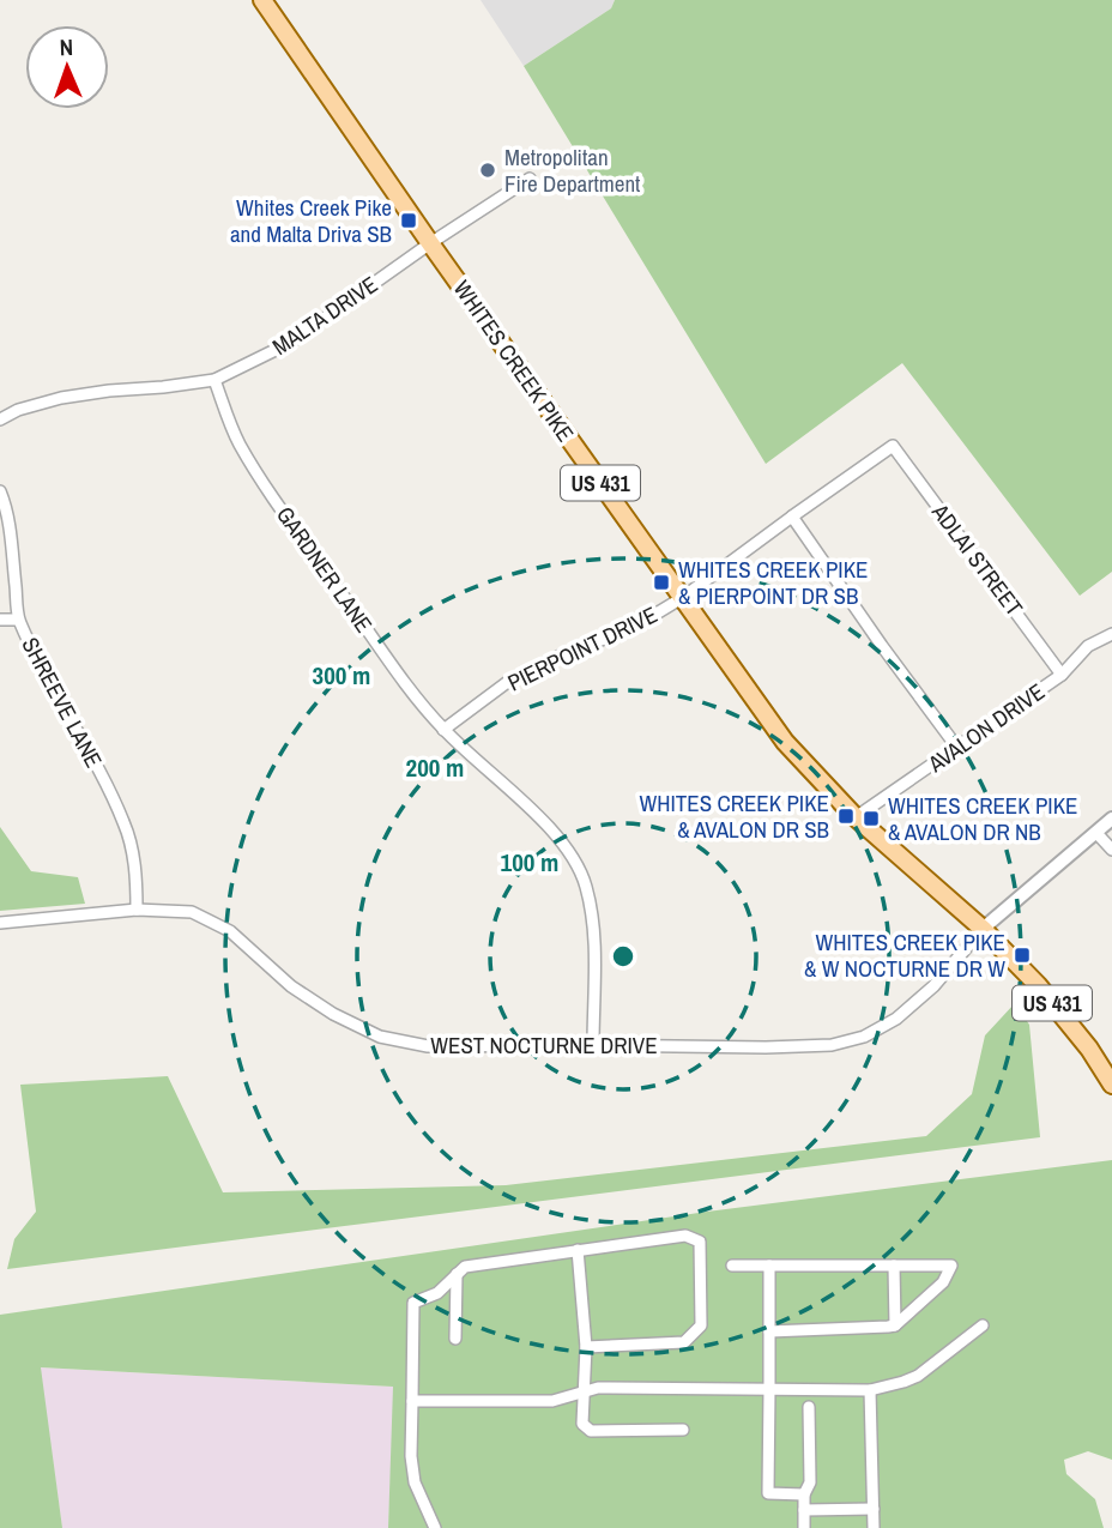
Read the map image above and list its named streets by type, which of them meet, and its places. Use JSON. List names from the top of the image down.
{
  "streets": {
    "main road": ["WHITES CREEK PIKE", "US 431"],
    "street": [
      "MALTA DRIVE",
      "ADLAI STREET",
      "GARDNER LANE",
      "PIERPOINT DRIVE",
      "SHREEVE LANE",
      "AVALON DRIVE",
      "WEST NOCTURNE DRIVE"
    ]
  },
  "crossings": [
    ["MALTA DRIVE", "WHITES CREEK PIKE"],
    ["MALTA DRIVE", "GARDNER LANE"],
    ["WHITES CREEK PIKE", "PIERPOINT DRIVE"],
    ["WHITES CREEK PIKE", "AVALON DRIVE"],
    ["WHITES CREEK PIKE", "WEST NOCTURNE DRIVE"],
    ["ADLAI STREET", "PIERPOINT DRIVE"],
    ["ADLAI STREET", "AVALON DRIVE"],
    ["GARDNER LANE", "PIERPOINT DRIVE"],
    ["GARDNER LANE", "WEST NOCTURNE DRIVE"],
    ["SHREEVE LANE", "WEST NOCTURNE DRIVE"]
  ],
  "places": {
    "other": ["Metropolitan Fire Department"],
    "transit": [
      "Whites Creek Pike and Malta Driva SB",
      "WHITES CREEK PIKE & PIERPOINT DR SB",
      "WHITES CREEK PIKE & AVALON DR SB",
      "WHITES CREEK PIKE & AVALON DR NB",
      "WHITES CREEK PIKE & W NOCTURNE DR W"
    ]
  },
  "north": "top",
  "rings": ["300 m", "200 m", "100 m"]
}
